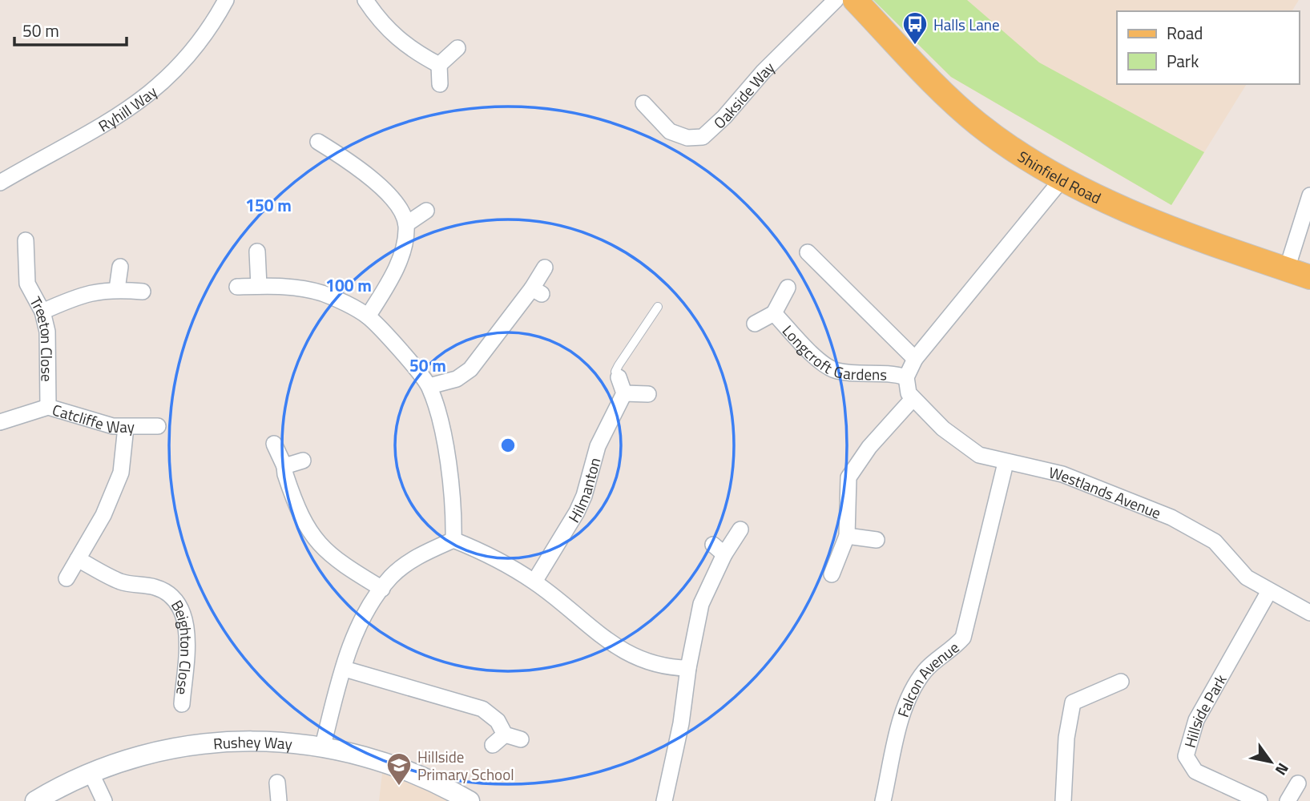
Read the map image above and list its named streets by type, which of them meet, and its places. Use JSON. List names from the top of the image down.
{
  "streets": {
    "main road": ["Shinfield Road"],
    "street": [
      "Oakside Way",
      "Ryhill Way",
      "Treeton Close",
      "Longcroft Gardens",
      "Catcliffe Way",
      "Hilmanton",
      "Westlands Avenue",
      "Beighton Close",
      "Falcon Avenue",
      "Hillside Park",
      "Rushey Way"
    ]
  },
  "crossings": [
    ["Treeton Close", "Catcliffe Way"],
    ["Westlands Avenue", "Falcon Avenue"],
    ["Westlands Avenue", "Hillside Park"]
  ],
  "places": {
    "bus stop": ["Halls Lane"],
    "school or university": ["Hillside Primary School"]
  },
  "legend": ["Road", "Park"],
  "scale_bar": "50 m",
  "north": "bottom right",
  "rings": ["150 m", "100 m", "50 m"]
}
